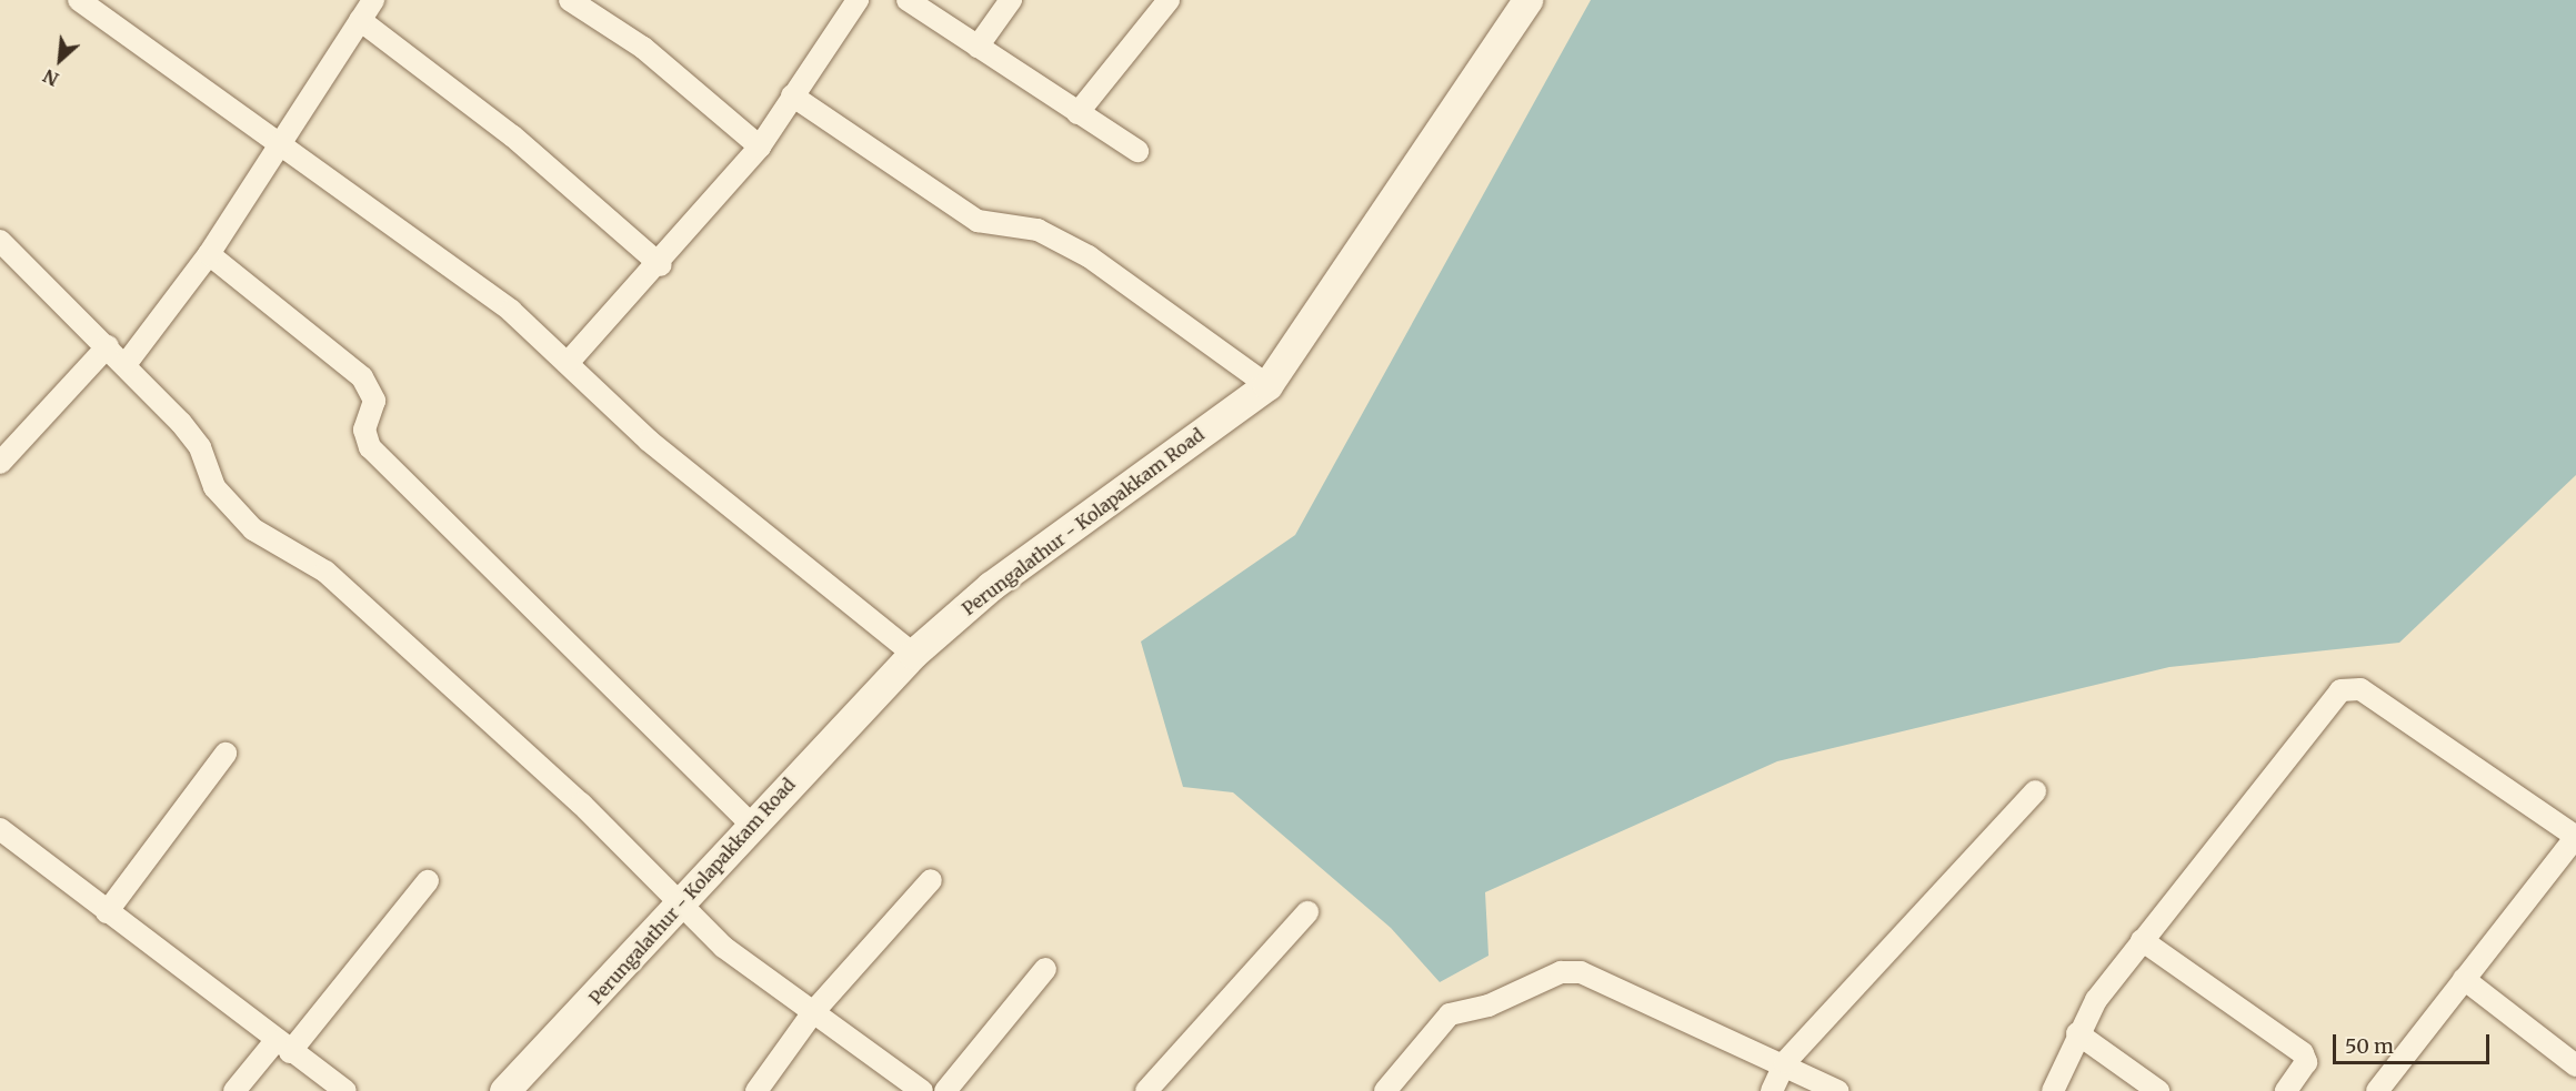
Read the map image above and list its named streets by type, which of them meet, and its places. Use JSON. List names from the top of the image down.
{
  "streets": {
    "main road": ["Perungalathur - Kolapakkam Road"]
  },
  "scale_bar": "50 m",
  "north": "bottom left"
}
